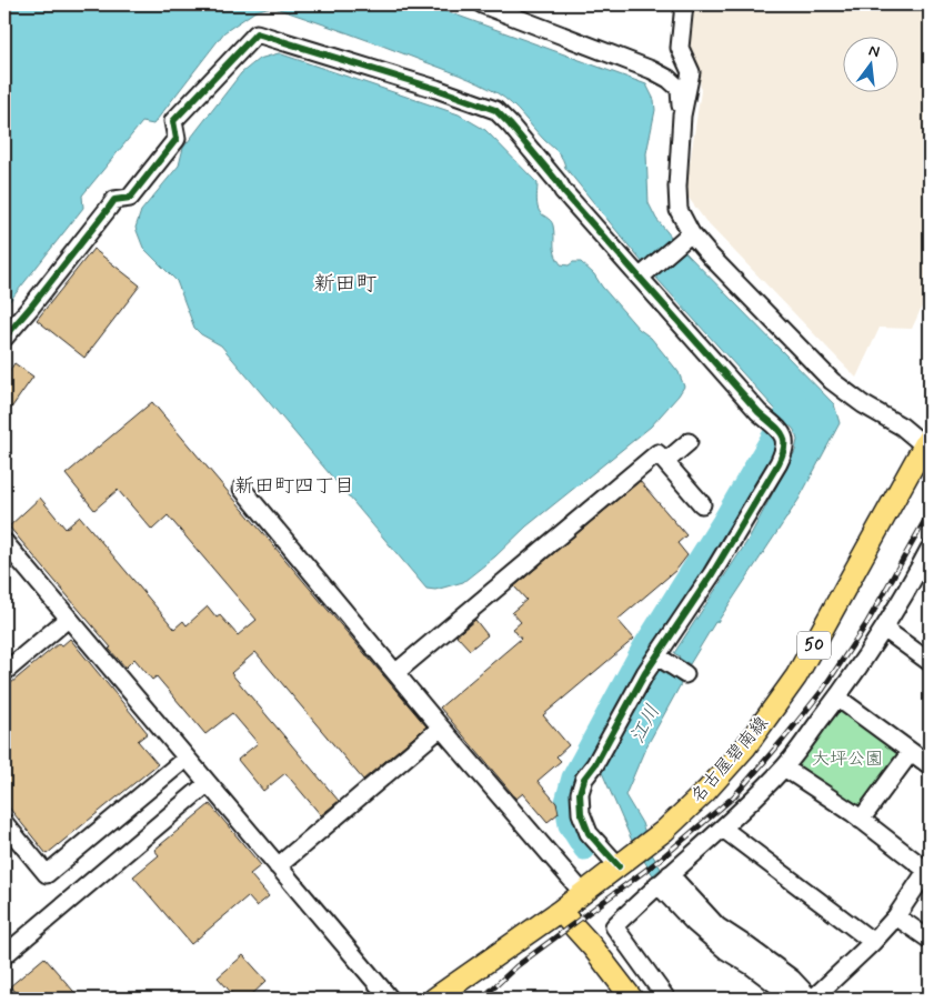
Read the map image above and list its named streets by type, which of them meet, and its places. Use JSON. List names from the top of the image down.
{
  "streets": {
    "main road": ["50", "名古屋碧南線"]
  },
  "districts": ["新田町", "新田町四丁目"],
  "water": ["江川"],
  "parks": ["大坪公園"],
  "north": "top"
}
